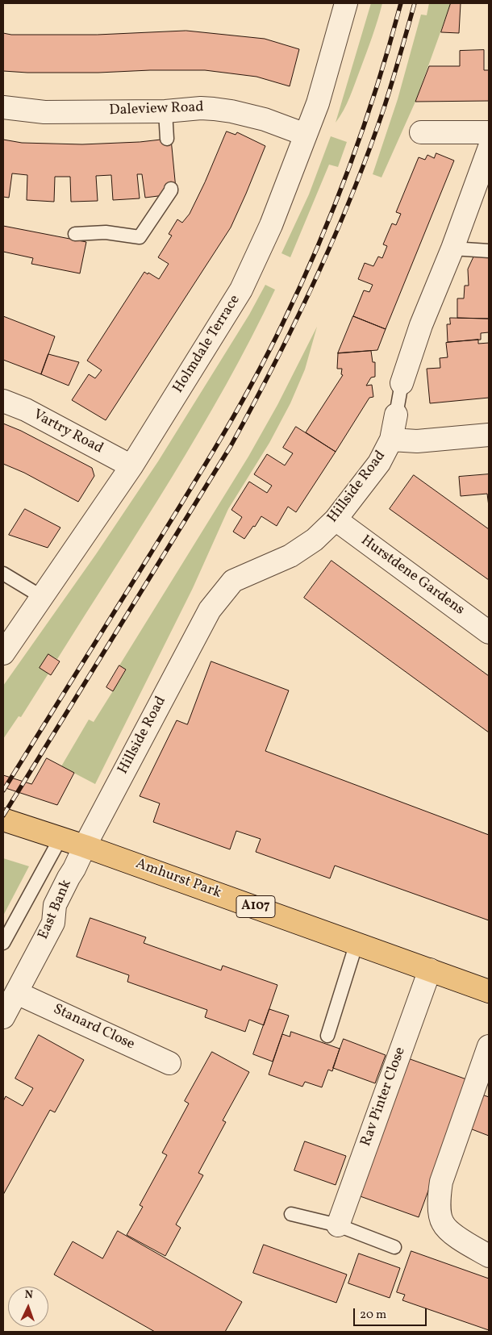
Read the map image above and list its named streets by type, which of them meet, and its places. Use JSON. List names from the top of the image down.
{
  "streets": {
    "main road": ["Amhurst Park", "A107"],
    "street": [
      "Daleview Road",
      "Holmdale Terrace",
      "Vartry Road",
      "Hillside Road",
      "Hurstdene Gardens",
      "East Bank",
      "Stanard Close",
      "Rav Pinter Close"
    ]
  },
  "crossings": [
    ["Daleview Road", "Holmdale Terrace"],
    ["Holmdale Terrace", "Vartry Road"],
    ["Hillside Road", "Hurstdene Gardens"],
    ["Hillside Road", "Amhurst Park"],
    ["Hillside Road", "East Bank"],
    ["Amhurst Park", "East Bank"],
    ["Amhurst Park", "Rav Pinter Close"],
    ["East Bank", "Stanard Close"]
  ],
  "scale_bar": "20 m",
  "north": "top"
}
